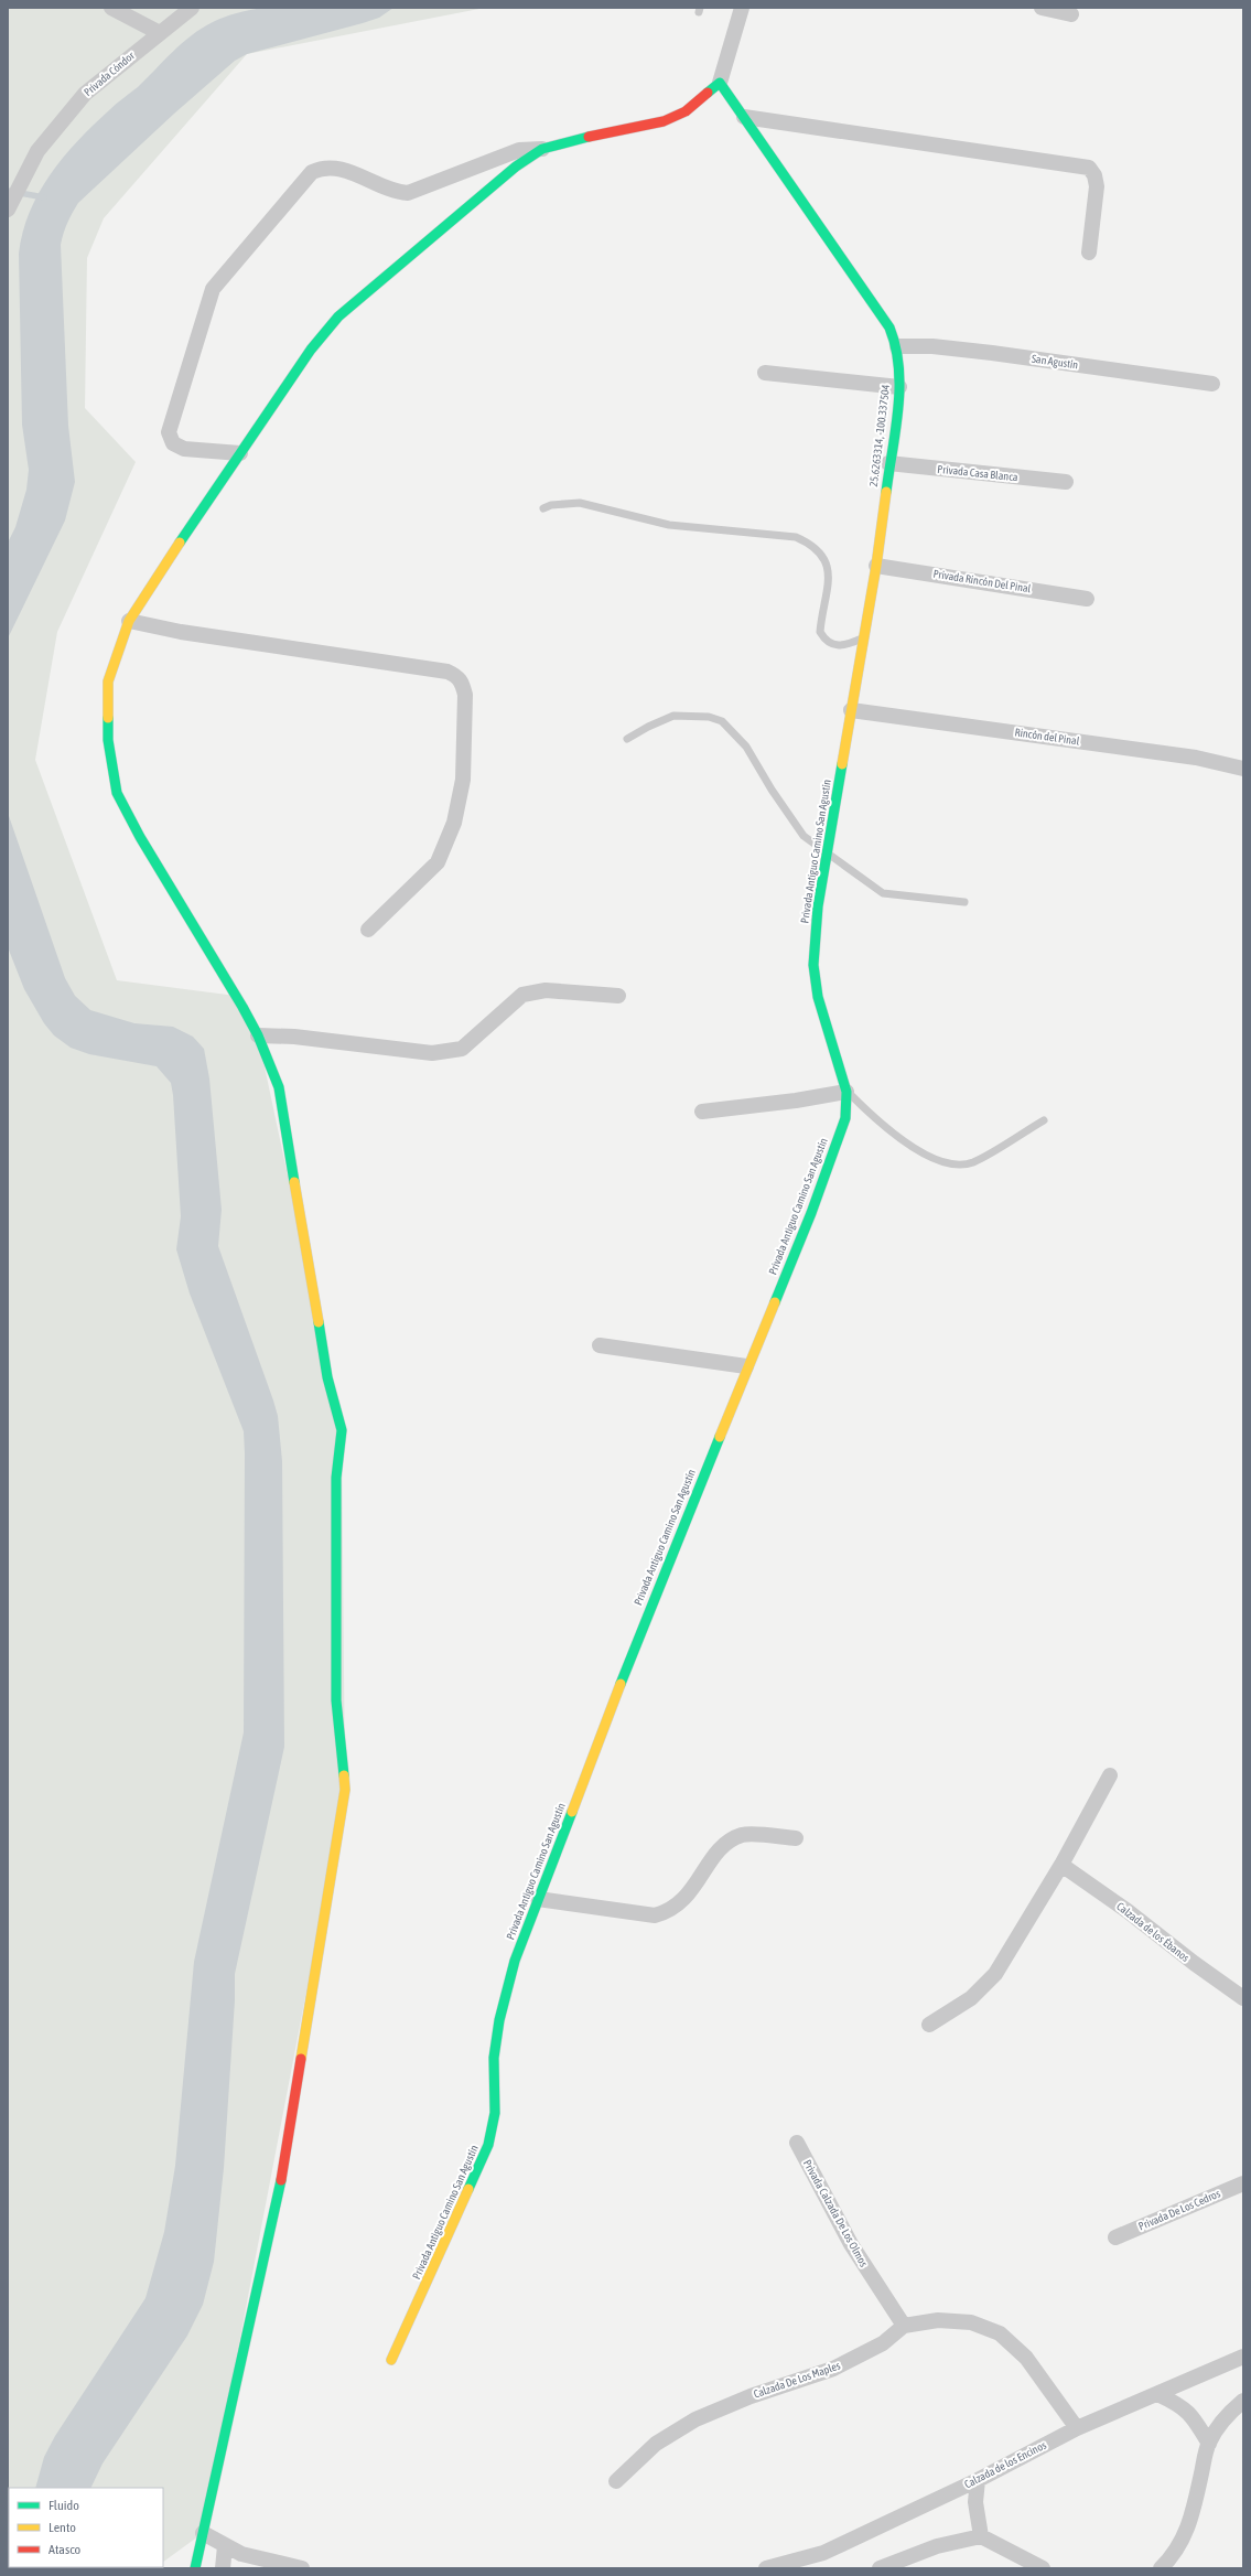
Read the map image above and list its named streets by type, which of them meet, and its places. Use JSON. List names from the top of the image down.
{
  "streets": {
    "street": [
      "Privada Cóndor",
      "San Agustín",
      "25.6263314, -100.337504",
      "Privada Casa Blanca",
      "Privada Rincón Del Pinal",
      "Rincón del Pinal",
      "Privada Antiguo Camino San Agustín",
      "Calzada de los Ébanos",
      "Privada De Los Cedros",
      "Privada Calzada De Los Olmos",
      "Calzada De Los Maples",
      "Calzada de los Encinos"
    ]
  },
  "crossings": [
    ["San Agustín", "25.6263314, -100.337504"],
    ["25.6263314, -100.337504", "Privada Casa Blanca"],
    ["25.6263314, -100.337504", "Privada Rincón Del Pinal"],
    ["25.6263314, -100.337504", "Rincón del Pinal"],
    ["25.6263314, -100.337504", "Privada Antiguo Camino San Agustín"],
    ["Rincón del Pinal", "Privada Antiguo Camino San Agustín"],
    ["Privada Calzada De Los Olmos", "Calzada De Los Maples"],
    ["Calzada De Los Maples", "Calzada de los Encinos"]
  ],
  "legend": ["Fluido", "Lento", "Atasco"]
}
